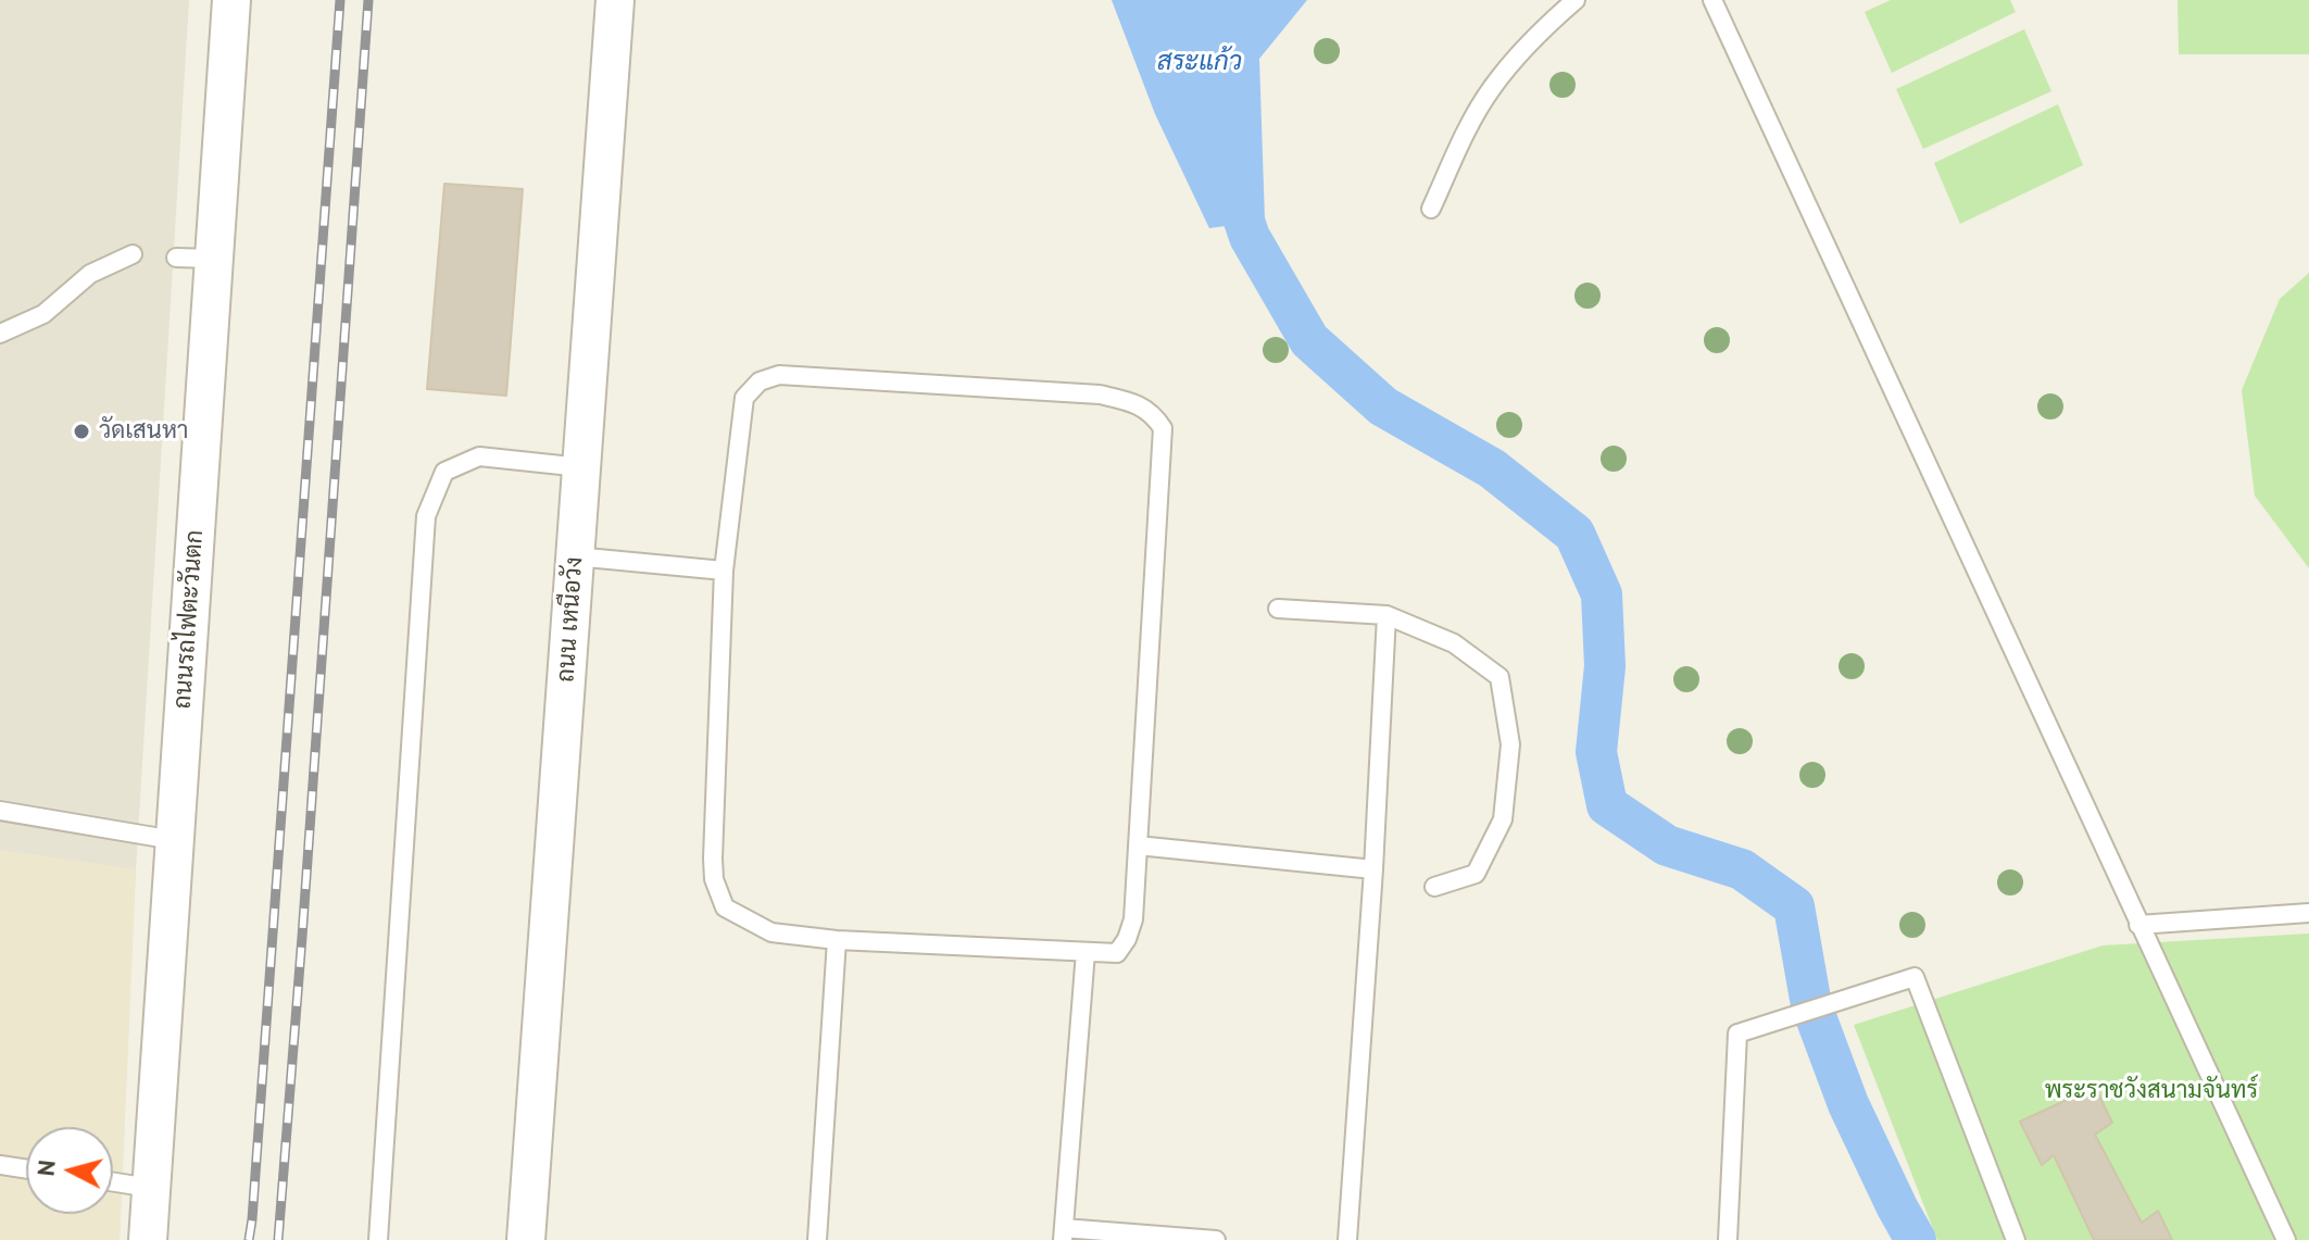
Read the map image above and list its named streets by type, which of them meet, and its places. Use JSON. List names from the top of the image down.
{
  "streets": {
    "street": ["ถนนรถไฟตะวันตก", "ถนน เหนือวัง"]
  },
  "water": ["สระแก้ว"],
  "parks": ["พระราชวังสนามจันทร์"],
  "places": ["วัดเสนหา"],
  "north": "left"
}
